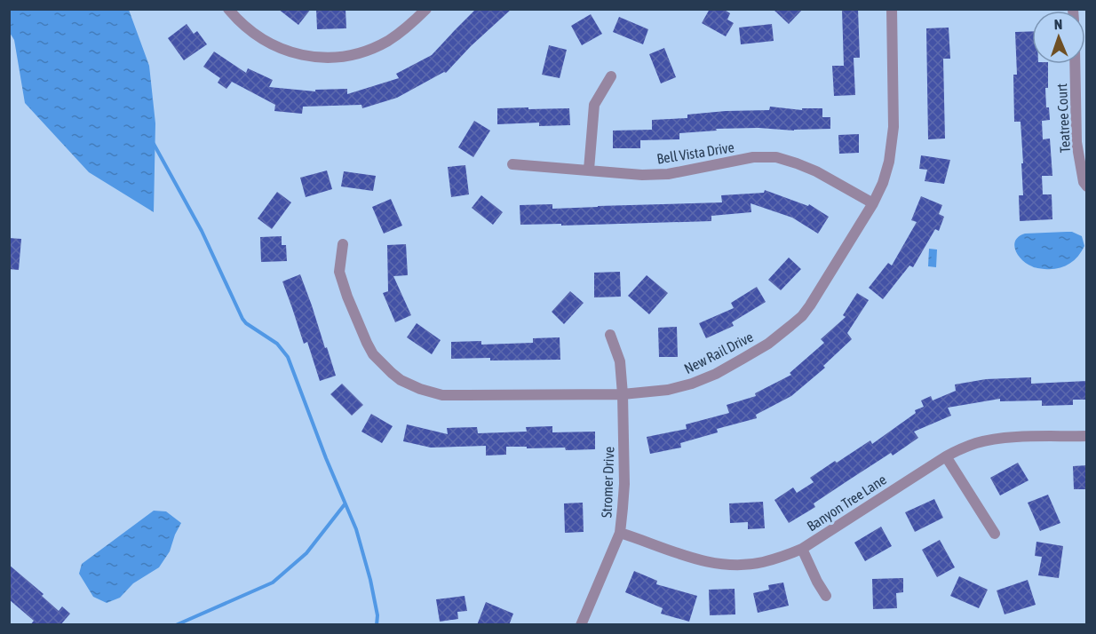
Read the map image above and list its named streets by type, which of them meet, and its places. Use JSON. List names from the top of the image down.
{
  "streets": {
    "street": [
      "Teatree Court",
      "Bell Vista Drive",
      "New Rail Drive",
      "Stromer Drive",
      "Banyon Tree Lane"
    ]
  },
  "crossings": [
    ["Bell Vista Drive", "New Rail Drive"],
    ["New Rail Drive", "Stromer Drive"],
    ["Stromer Drive", "Banyon Tree Lane"]
  ],
  "north": "top"
}
